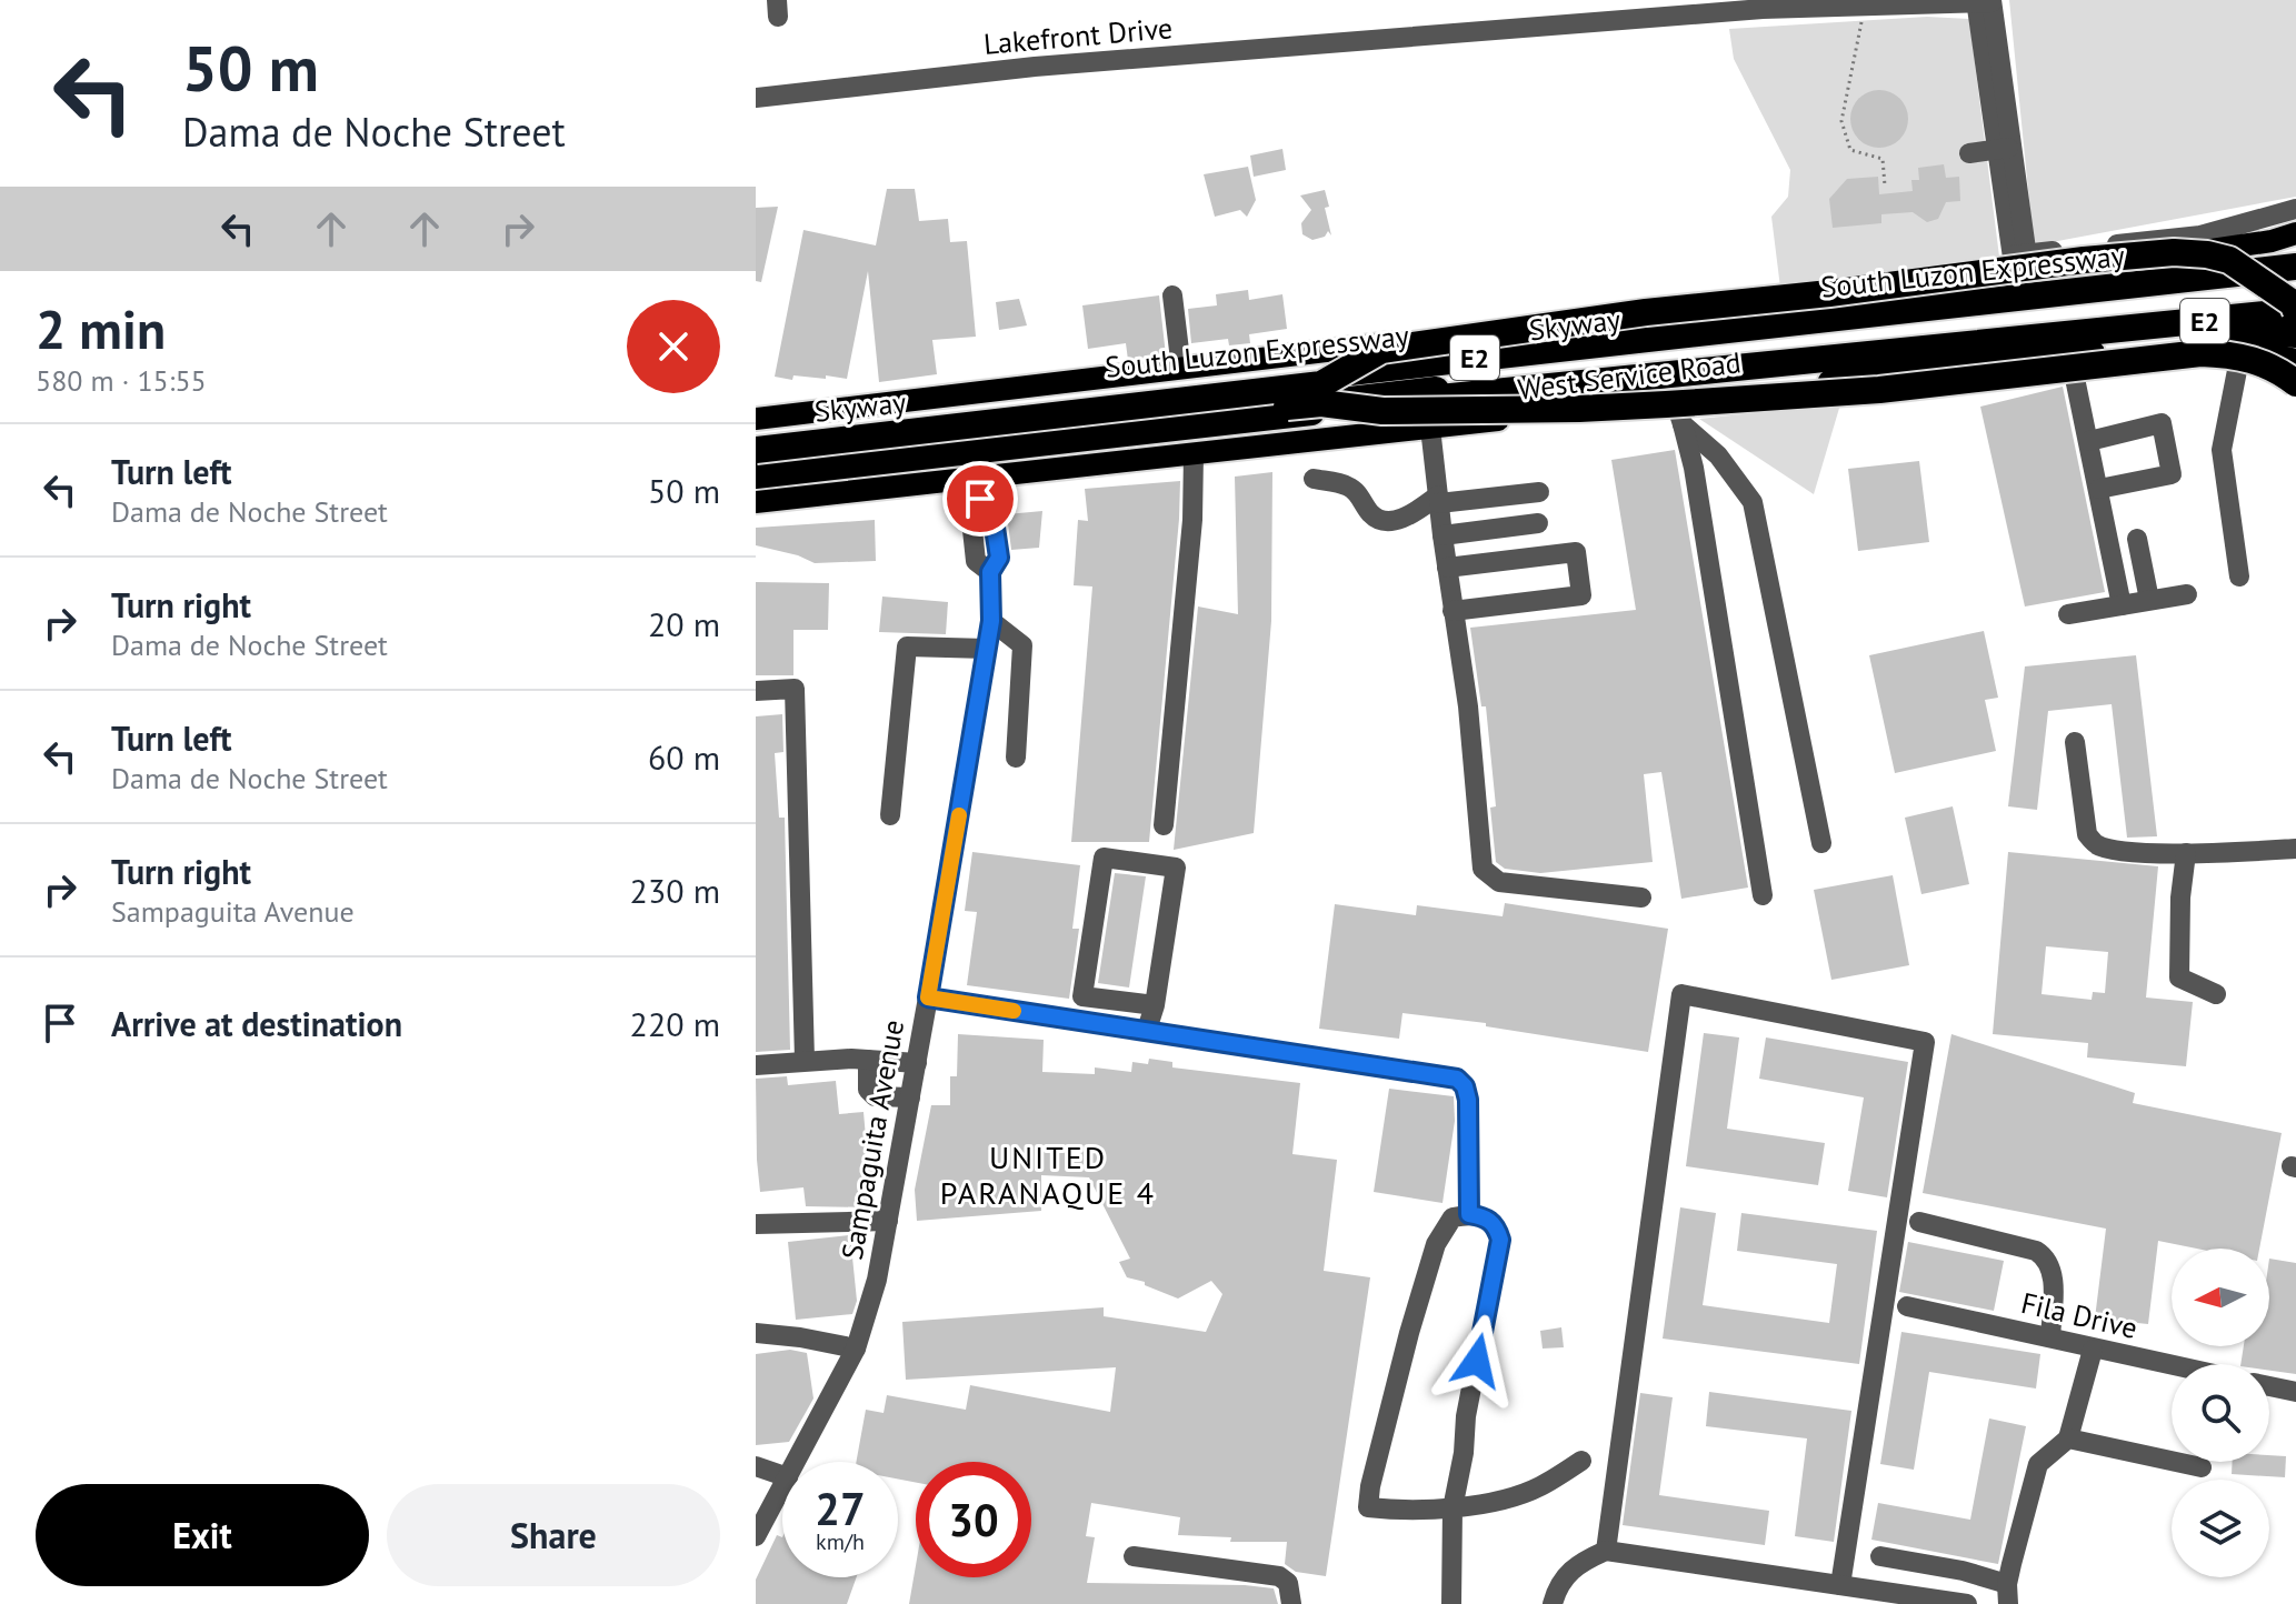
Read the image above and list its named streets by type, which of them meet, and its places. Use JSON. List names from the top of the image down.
{
  "streets": {
    "highway": ["South Luzon Expressway", "E2", "Skyway"],
    "main road": ["West Service Road"],
    "street": ["Lakefront Drive", "Sampaguita Avenue", "Fila Drive"]
  },
  "crossings": [
    ["West Service Road", "Sampaguita Avenue"]
  ],
  "districts": ["UNITED PARANAQUE 4"],
  "north": "left",
  "page": {
    "turn": ["50 m", "Dama de Noche Street"],
    "heading": ["2 min", "580 m · 15:55"],
    "list": [
      {
        "name": "Turn left",
        "note": "Dama de Noche Street",
        "value": "50 m"
      },
      {
        "name": "Turn right",
        "note": "Dama de Noche Street",
        "value": "20 m"
      },
      {
        "name": "Turn left",
        "note": "Dama de Noche Street",
        "value": "60 m"
      },
      {
        "name": "Turn right",
        "note": "Sampaguita Avenue",
        "value": "230 m"
      },
      {
        "name": "Arrive at destination",
        "value": "220 m"
      }
    ],
    "speed": "27 km/h",
    "limit": "30",
    "buttons": ["Exit", "Share"]
  }
}
